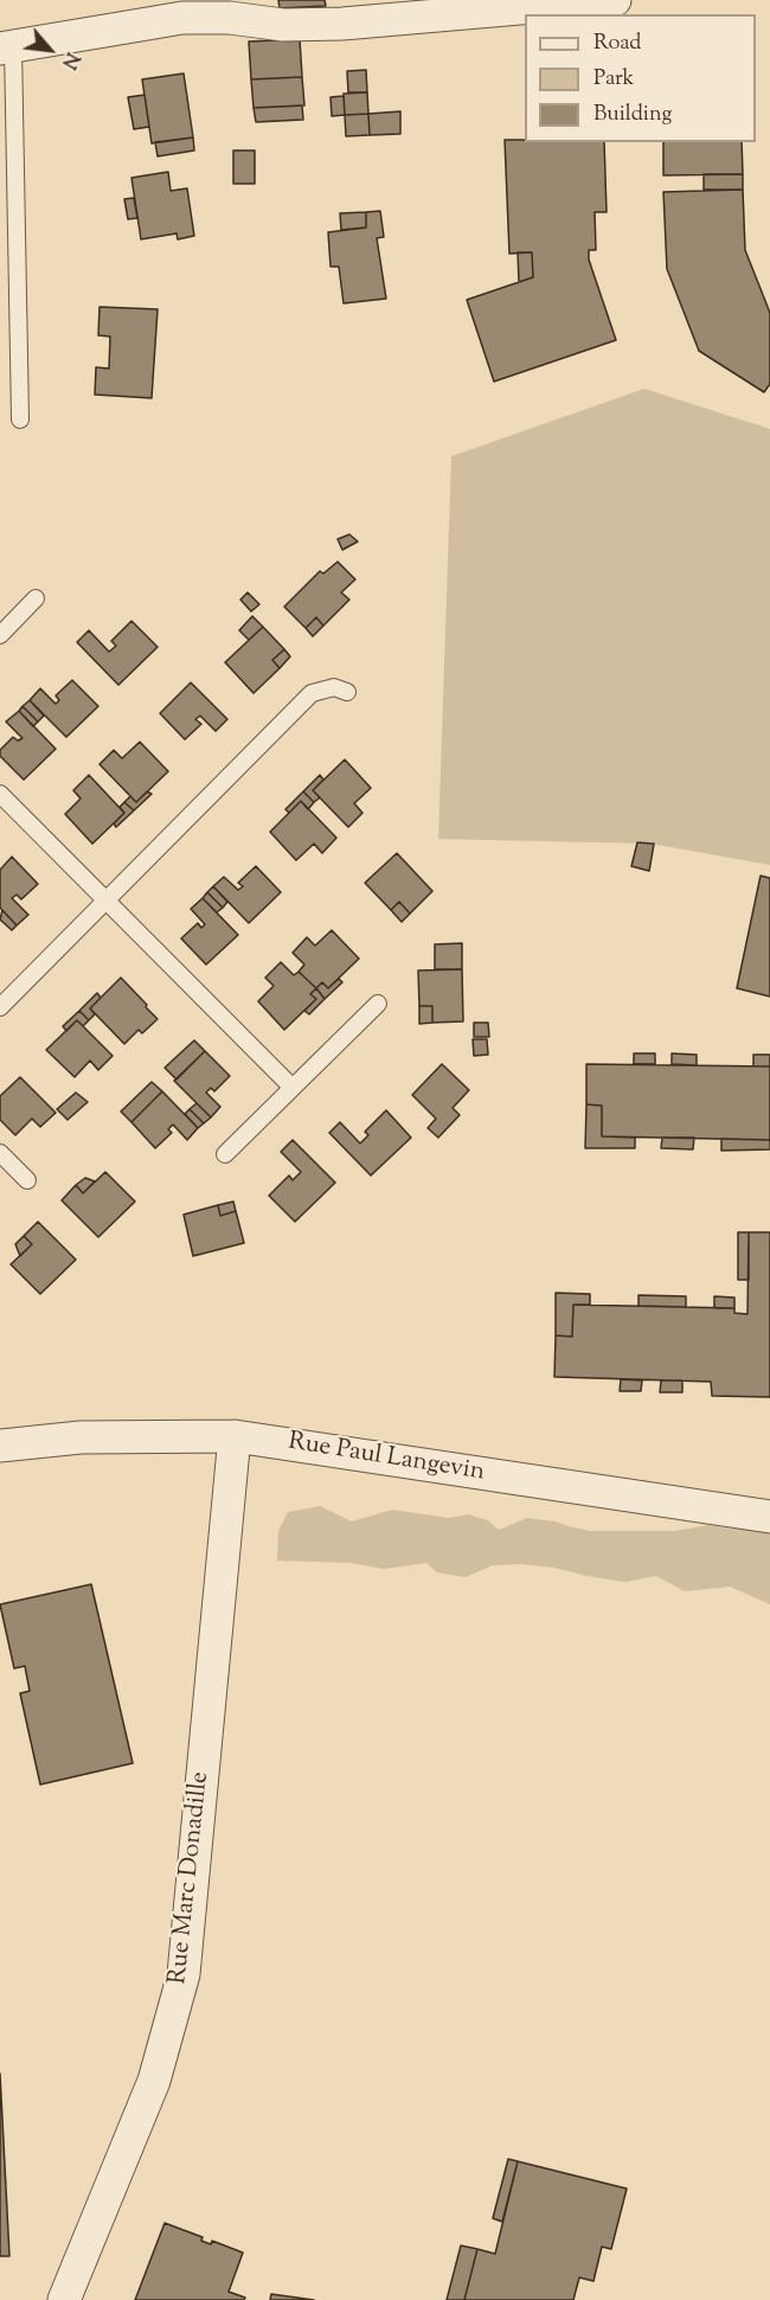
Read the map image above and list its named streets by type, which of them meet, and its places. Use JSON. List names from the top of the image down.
{
  "streets": {
    "street": ["Rue Paul Langevin", "Rue Marc Donadille"]
  },
  "crossings": [
    ["Rue Paul Langevin", "Rue Marc Donadille"]
  ],
  "legend": ["Road", "Park", "Building"],
  "north": "bottom right"
}
